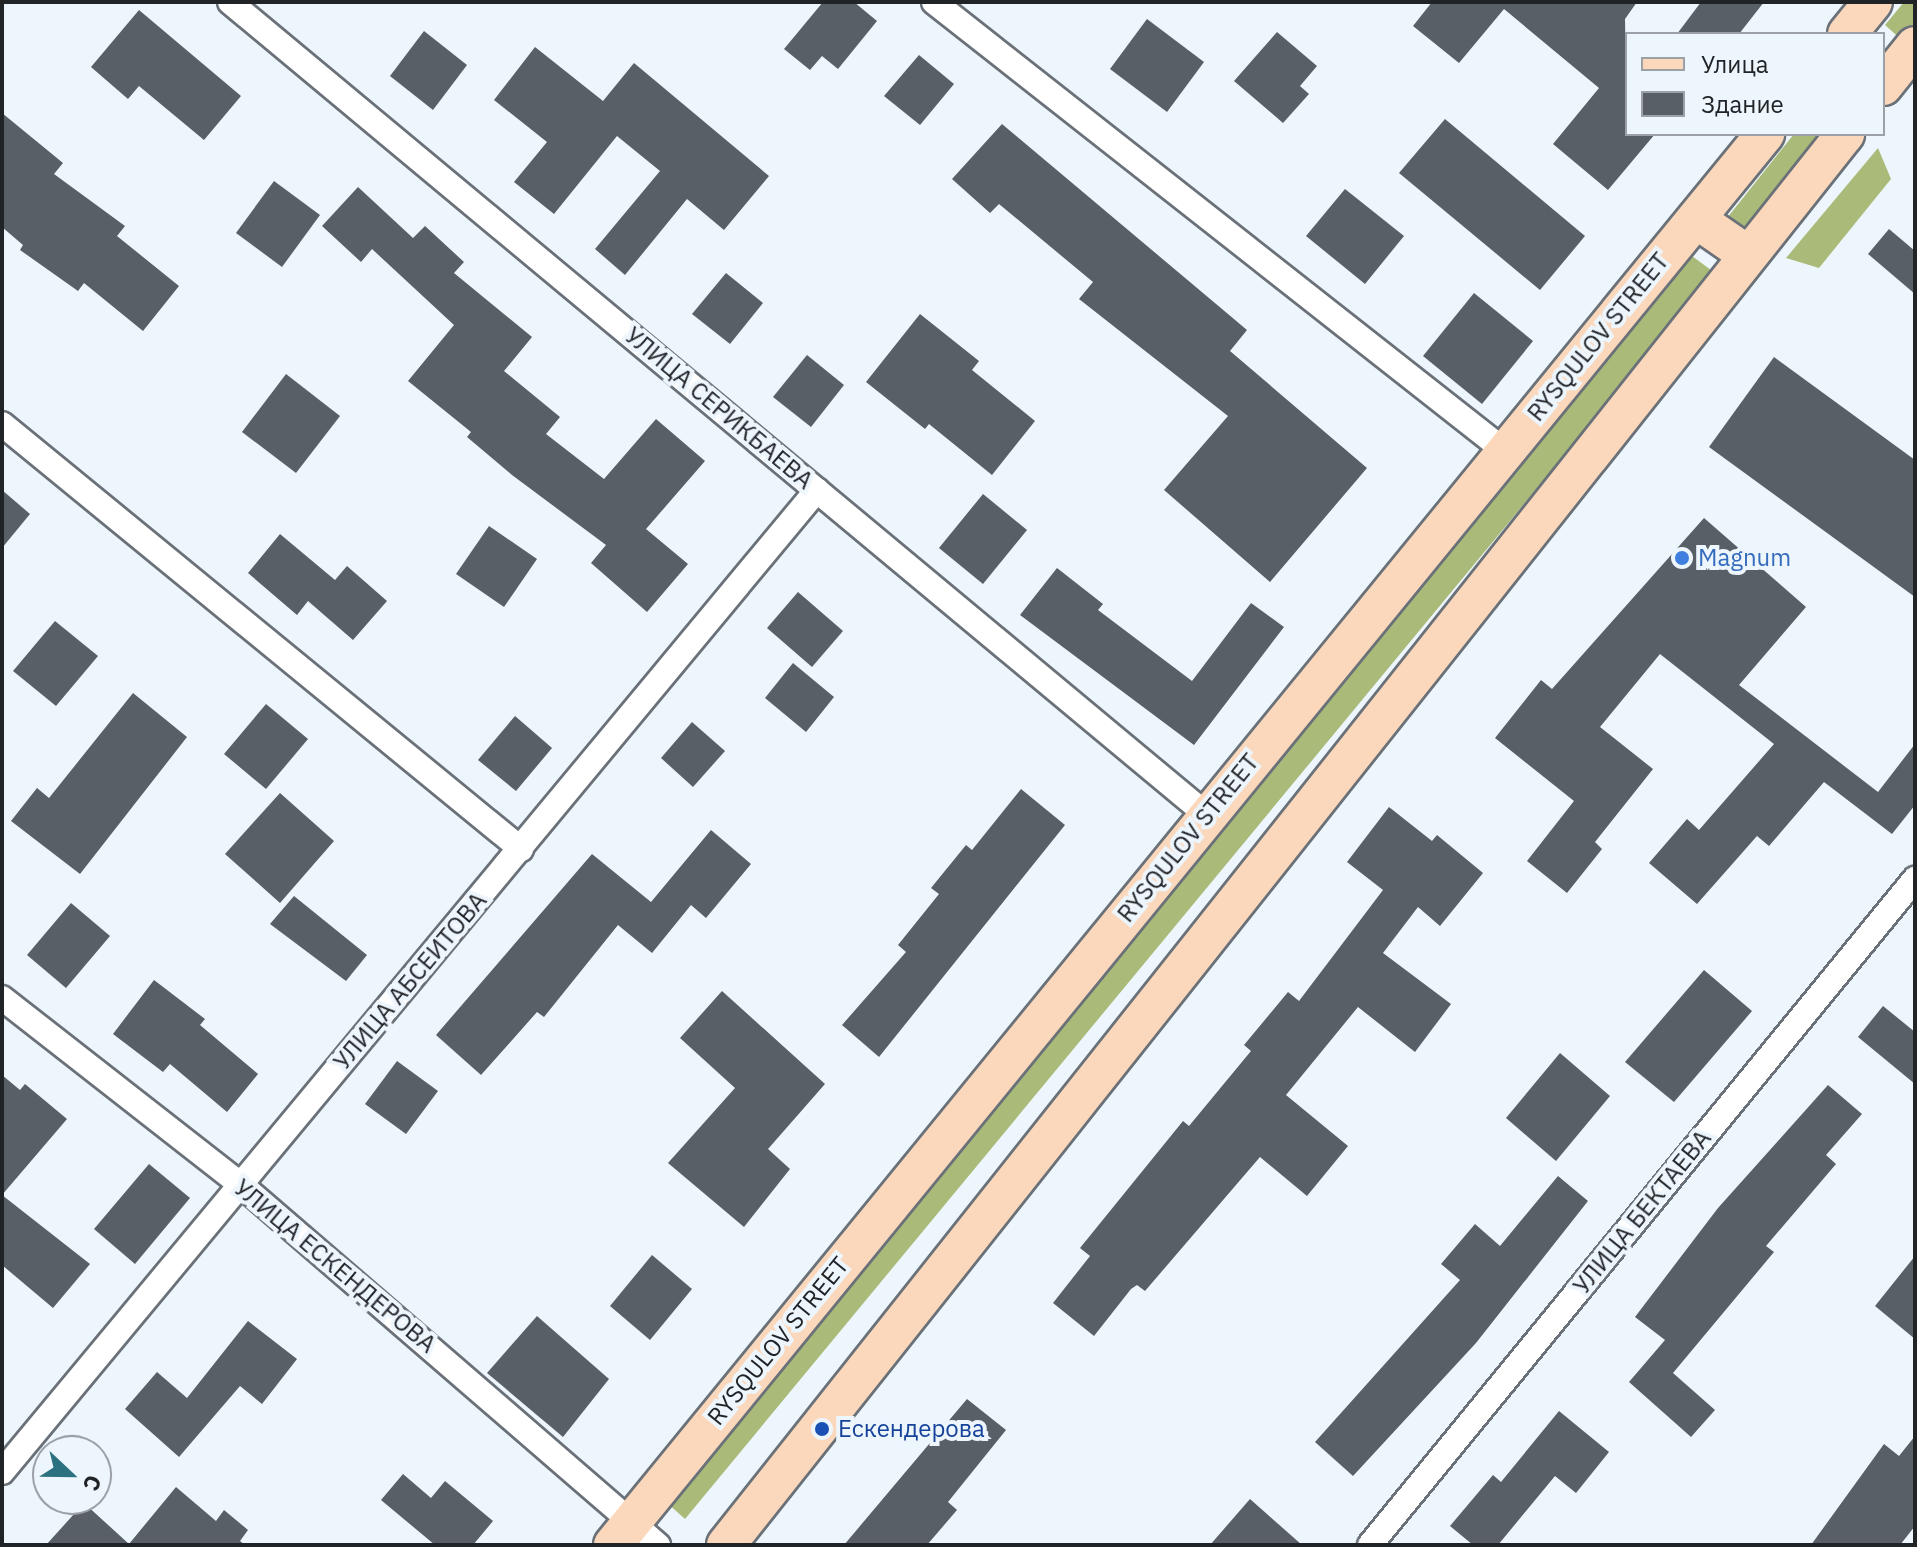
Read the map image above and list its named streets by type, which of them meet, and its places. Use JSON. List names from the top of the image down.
{
  "streets": {
    "main road": ["RYSQULOV STREET"],
    "street": [
      "УЛИЦА СЕРИКБАЕВА",
      "УЛИЦА АБСЕИТОВА",
      "УЛИЦА БЕКТАЕВА",
      "УЛИЦА ЕСКЕНДЕРОВА"
    ]
  },
  "crossings": [
    ["RYSQULOV STREET", "УЛИЦА СЕРИКБАЕВА"],
    ["RYSQULOV STREET", "УЛИЦА ЕСКЕНДЕРОВА"],
    ["УЛИЦА СЕРИКБАЕВА", "УЛИЦА АБСЕИТОВА"],
    ["УЛИЦА АБСЕИТОВА", "УЛИЦА ЕСКЕНДЕРОВА"]
  ],
  "places": ["Magnum", "Ескендерова"],
  "legend": ["Улица", "Здание"],
  "north": "right"
}
